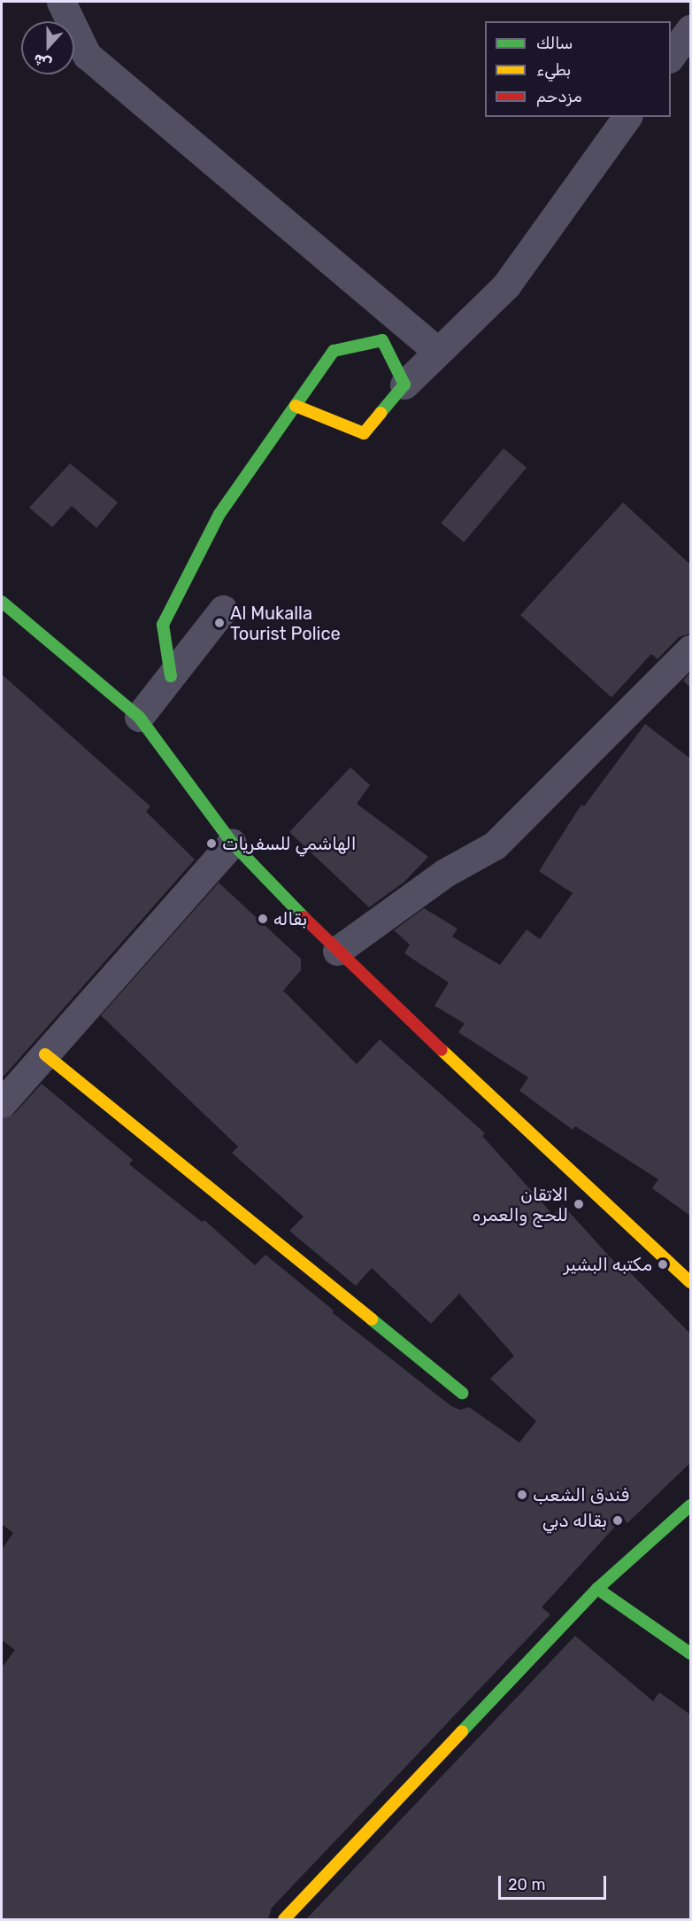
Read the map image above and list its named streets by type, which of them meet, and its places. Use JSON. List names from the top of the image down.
{
  "places": [
    "Al Mukalla Tourist Police",
    "الهاشمي للسفريات",
    "بقاله",
    "الاتقان للحج والعمره",
    "مكتبه البشير",
    "فندق الشعب",
    "بقاله دبي"
  ],
  "legend": ["سالك", "بطيء", "مزدحم"],
  "scale_bar": "20 m",
  "north": "bottom"
}
